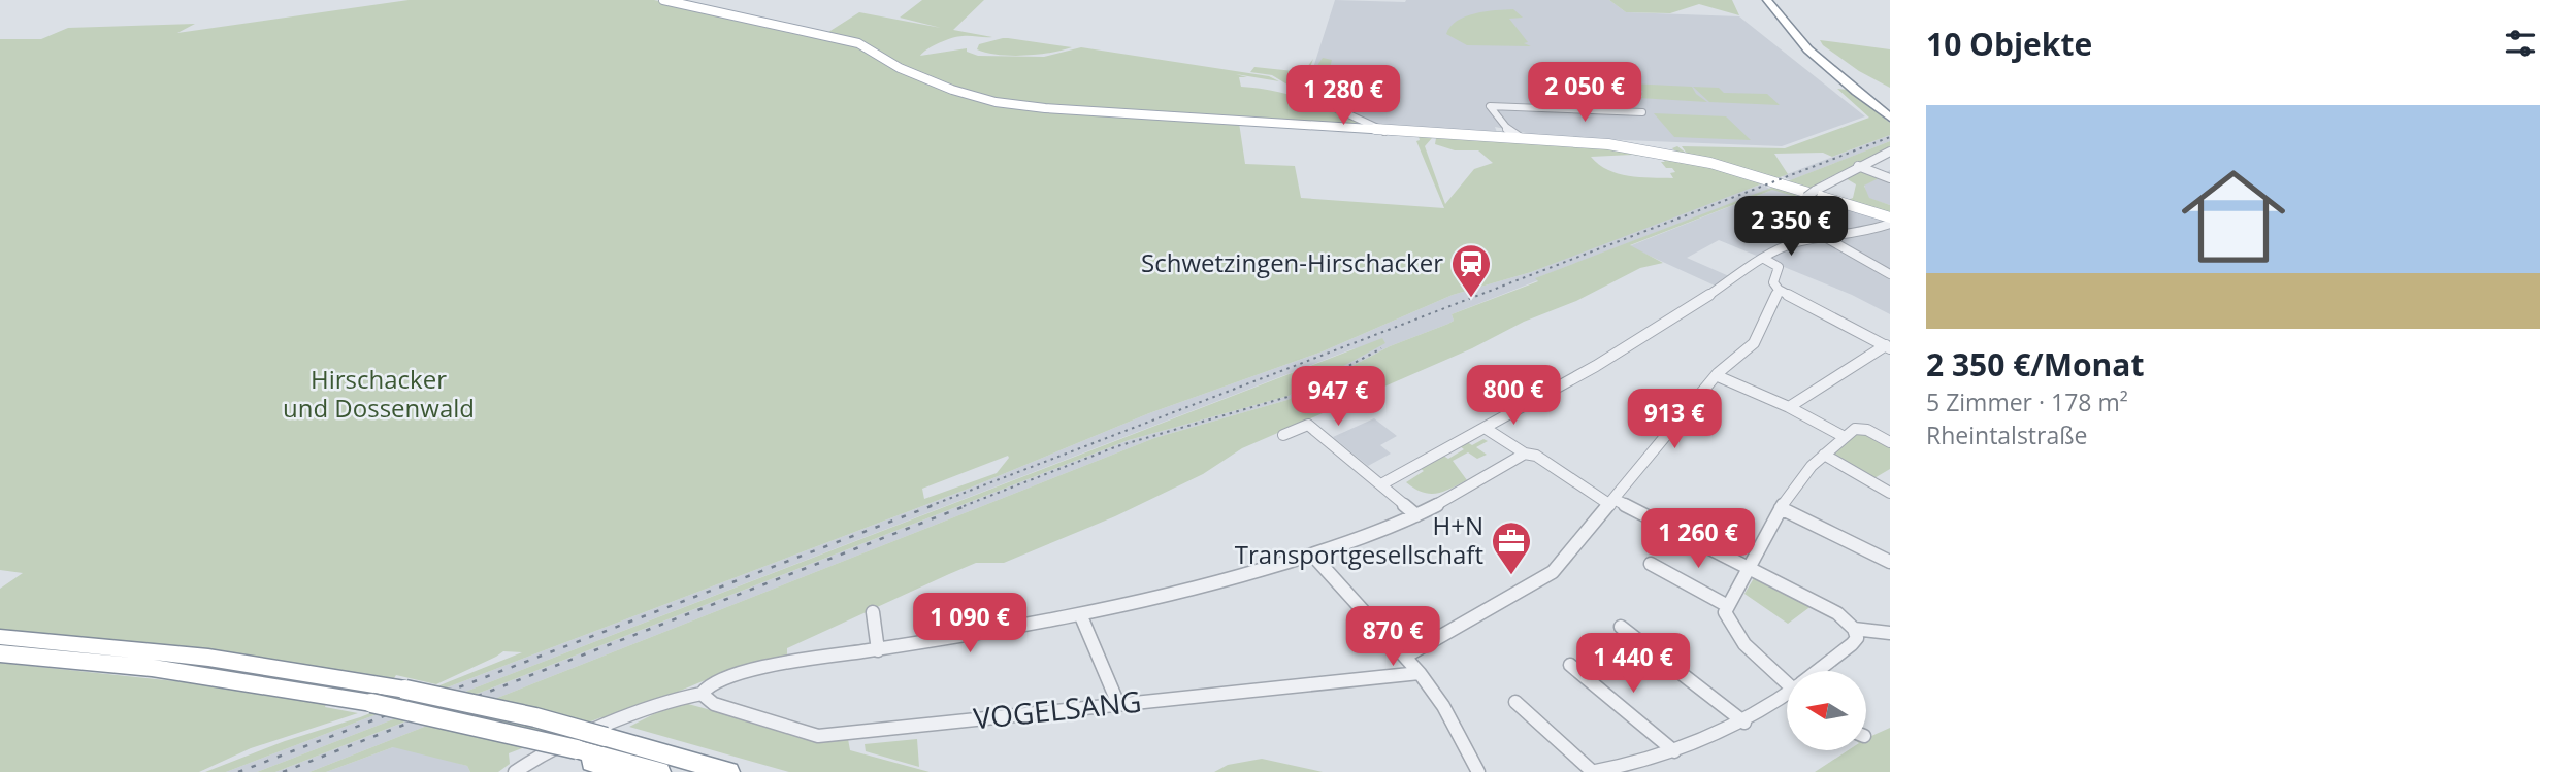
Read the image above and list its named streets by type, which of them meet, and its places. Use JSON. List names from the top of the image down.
{
  "streets": {
    "street": ["VOGELSANG"]
  },
  "parks": ["Hirschacker und Dossenwald"],
  "places": {
    "station": ["Schwetzingen-Hirschacker"],
    "office": ["H+N Transportgesellschaft"]
  },
  "north": "left",
  "page": {
    "heading": "10 Objekte",
    "price": [
      "2 050 €",
      "1 280 €",
      "2 350 €",
      "800 €",
      "947 €",
      "913 €",
      "1 260 €",
      "1 090 €",
      "870 €",
      "1 440 €"
    ],
    "list": [
      {
        "name": "2 350 €/Monat",
        "note": "5 Zimmer · 178 m² · Rheintalstraße"
      }
    ]
  }
}
